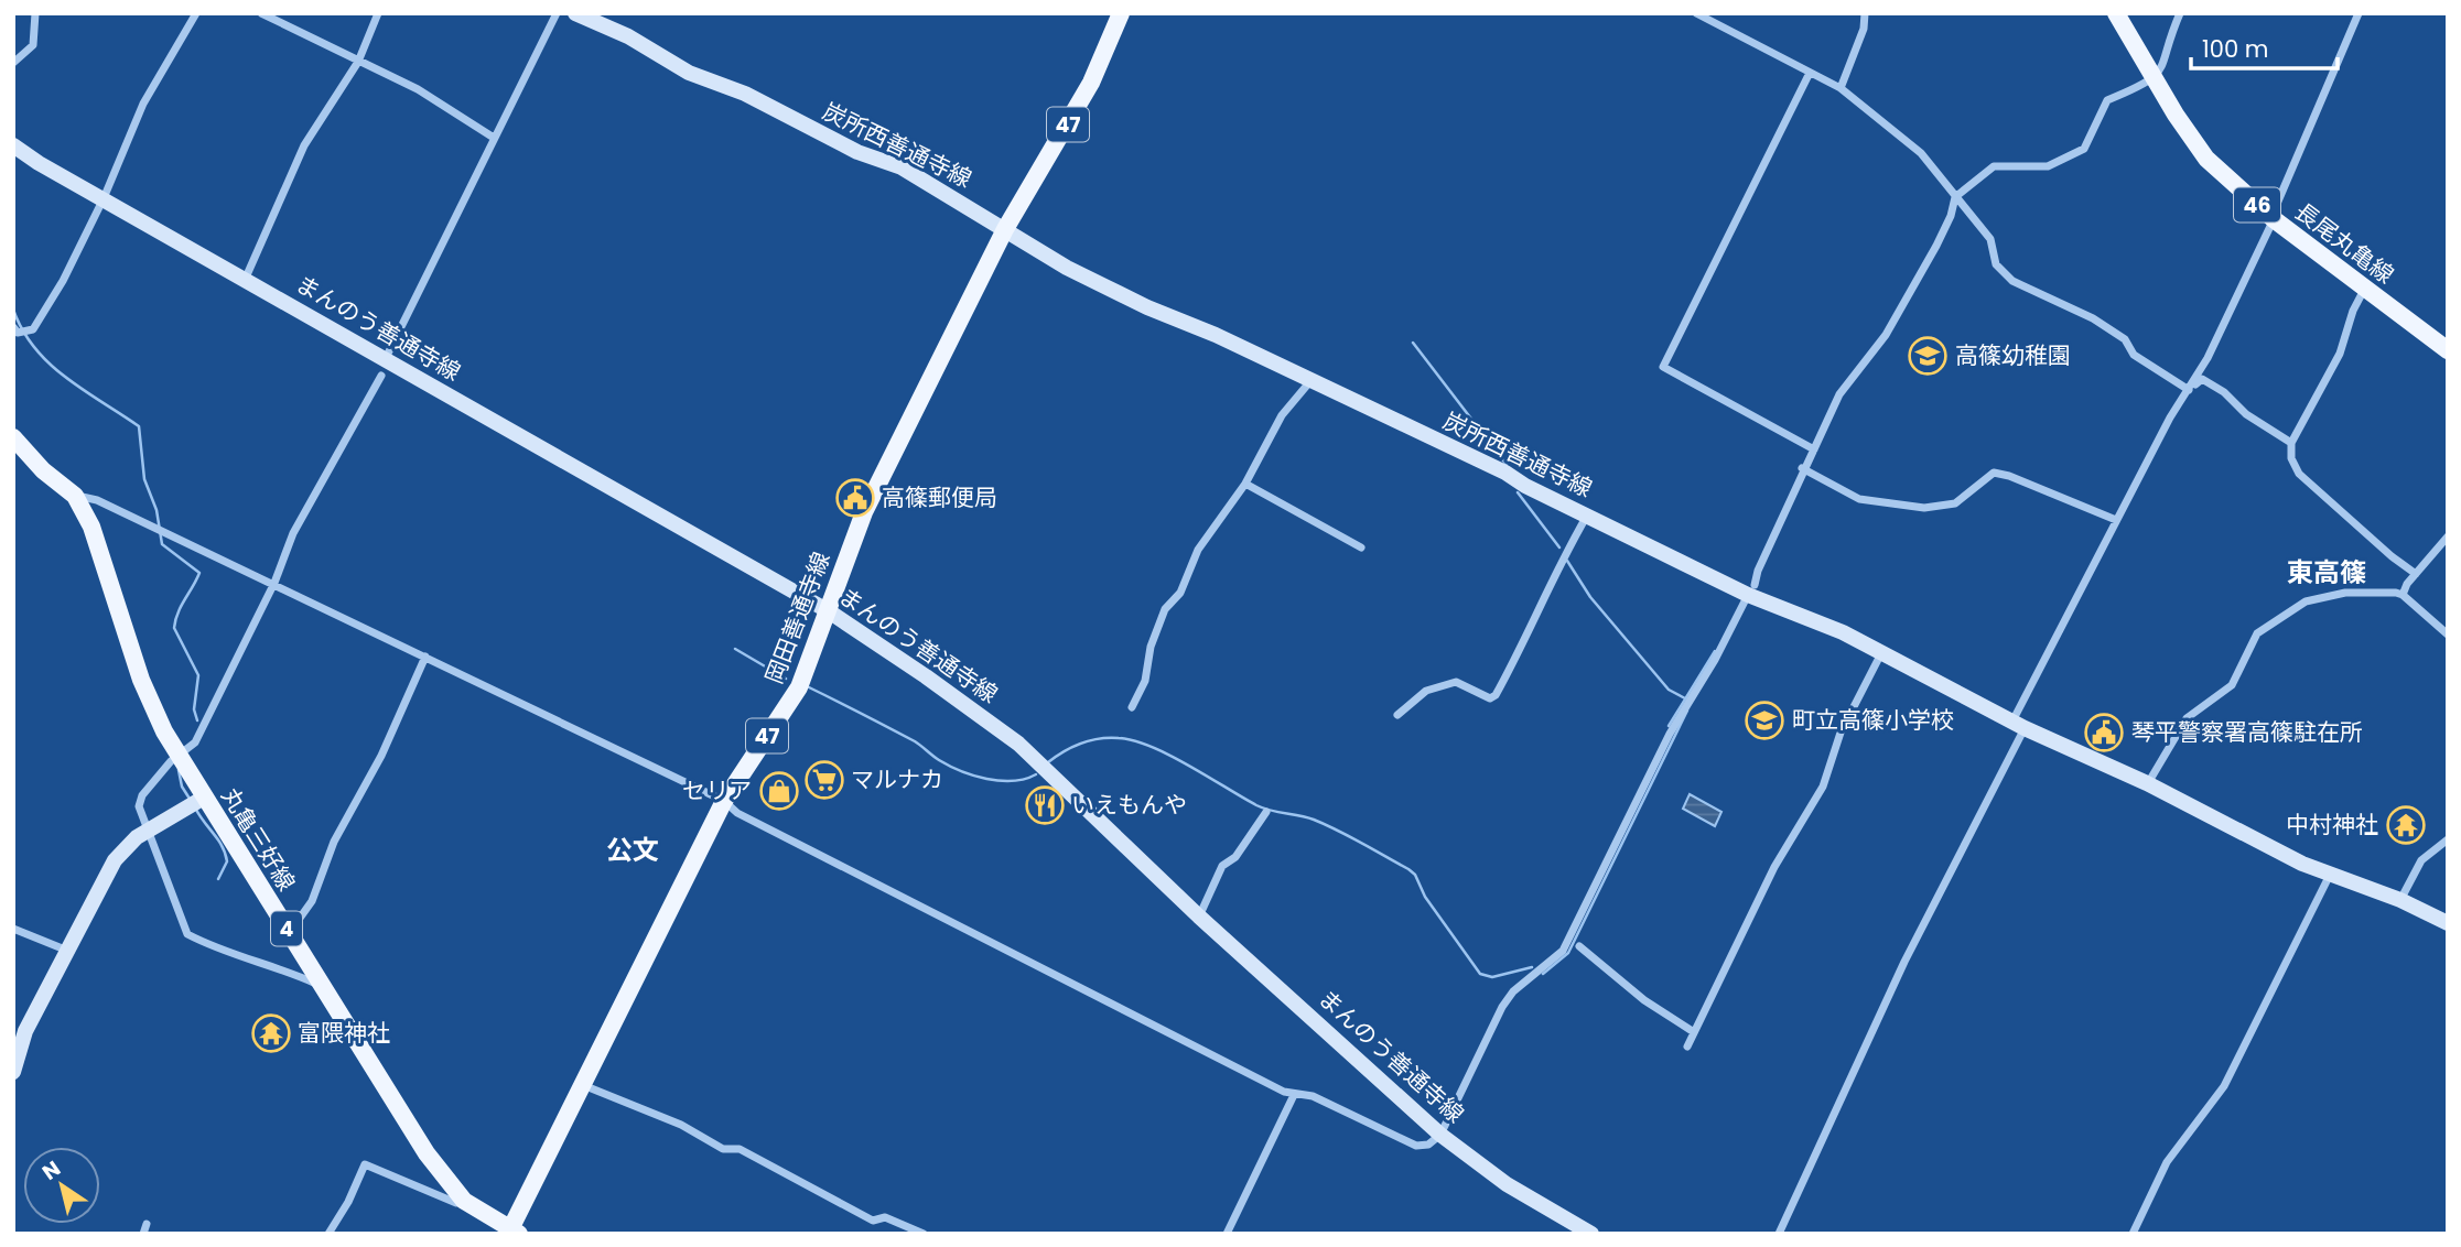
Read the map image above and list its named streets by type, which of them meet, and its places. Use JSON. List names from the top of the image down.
{
  "streets": {
    "main road": [
      "47",
      "炭所西善通寺線",
      "46",
      "長尾丸亀線",
      "まんのう善通寺線",
      "岡田善通寺線",
      "丸亀三好線",
      "4"
    ]
  },
  "crossings": [
    ["炭所西善通寺線", "岡田善通寺線"],
    ["まんのう善通寺線", "岡田善通寺線"],
    ["岡田善通寺線", "丸亀三好線"]
  ],
  "districts": ["東高篠", "公文"],
  "places": {
    "school or university": ["高篠幼稚園", "町立高篠小学校"],
    "public building": ["高篠郵便局", "琴平警察署高篠駐在所"],
    "supermarket": ["マルナカ"],
    "shop": ["セリア"],
    "restaurant": ["いえもんや"],
    "temple": ["中村神社", "富隈神社"]
  },
  "scale_bar": "100 m",
  "north": "top left"
}
